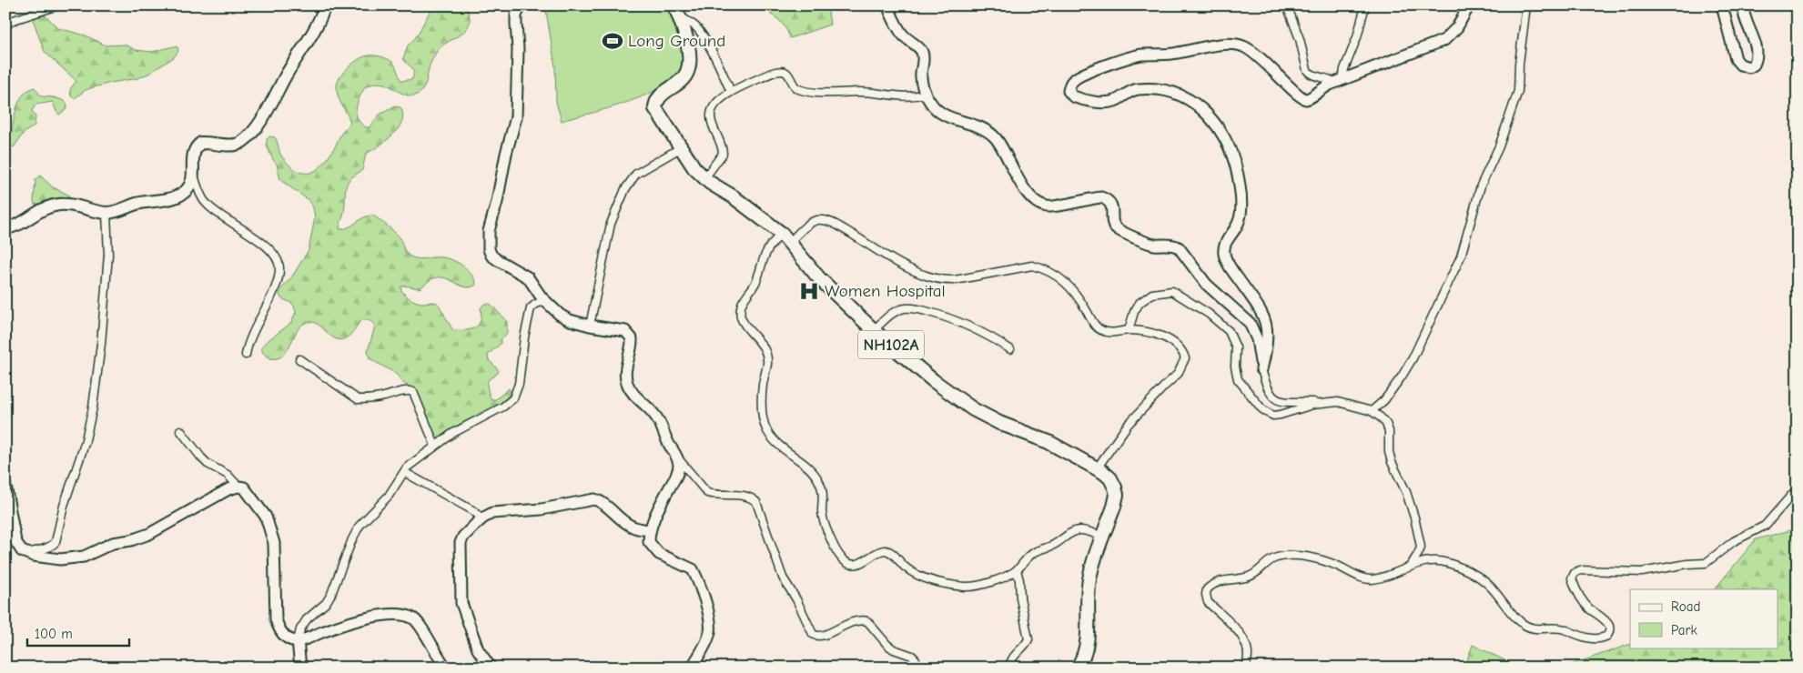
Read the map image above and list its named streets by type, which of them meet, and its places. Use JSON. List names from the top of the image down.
{
  "streets": {
    "highway": ["NH102A"]
  },
  "places": {
    "sports": ["Long Ground"],
    "hospital": ["Women Hospital"]
  },
  "legend": ["Road", "Park"],
  "scale_bar": "100 m"
}
